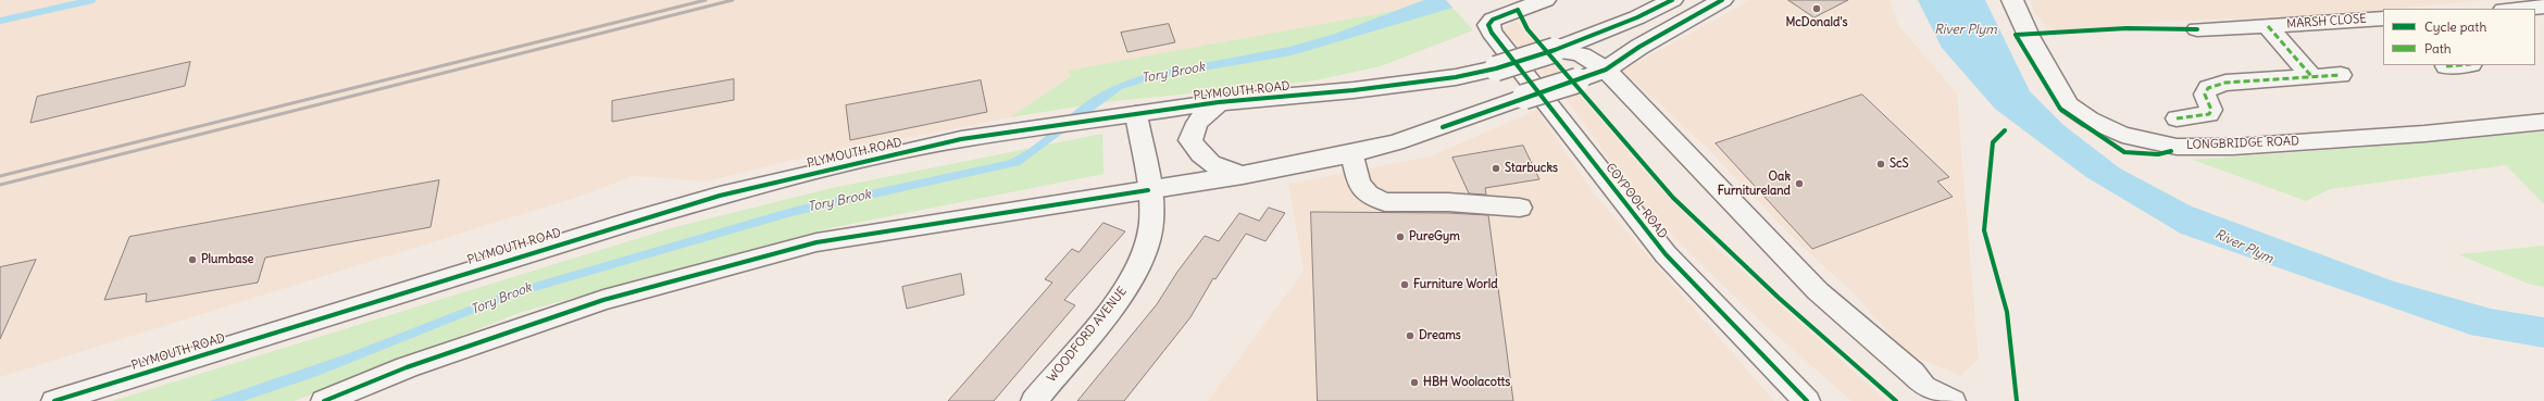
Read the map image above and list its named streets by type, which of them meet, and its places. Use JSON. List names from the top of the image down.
{
  "streets": {
    "main road": [
      "MARSH CLOSE",
      "PLYMOUTH ROAD",
      "LONGBRIDGE ROAD",
      "COYPOOL ROAD",
      "WOODFORD AVENUE"
    ]
  },
  "crossings": [
    ["PLYMOUTH ROAD", "WOODFORD AVENUE"]
  ],
  "water": ["River Plym", "Tory Brook"],
  "places": [
    "McDonald's",
    "ScS",
    "Starbucks",
    "Oak Furnitureland",
    "PureGym",
    "Plumbase",
    "Furniture World",
    "Dreams",
    "HBH Woolacotts"
  ],
  "legend": ["Cycle path", "Path"]
}
